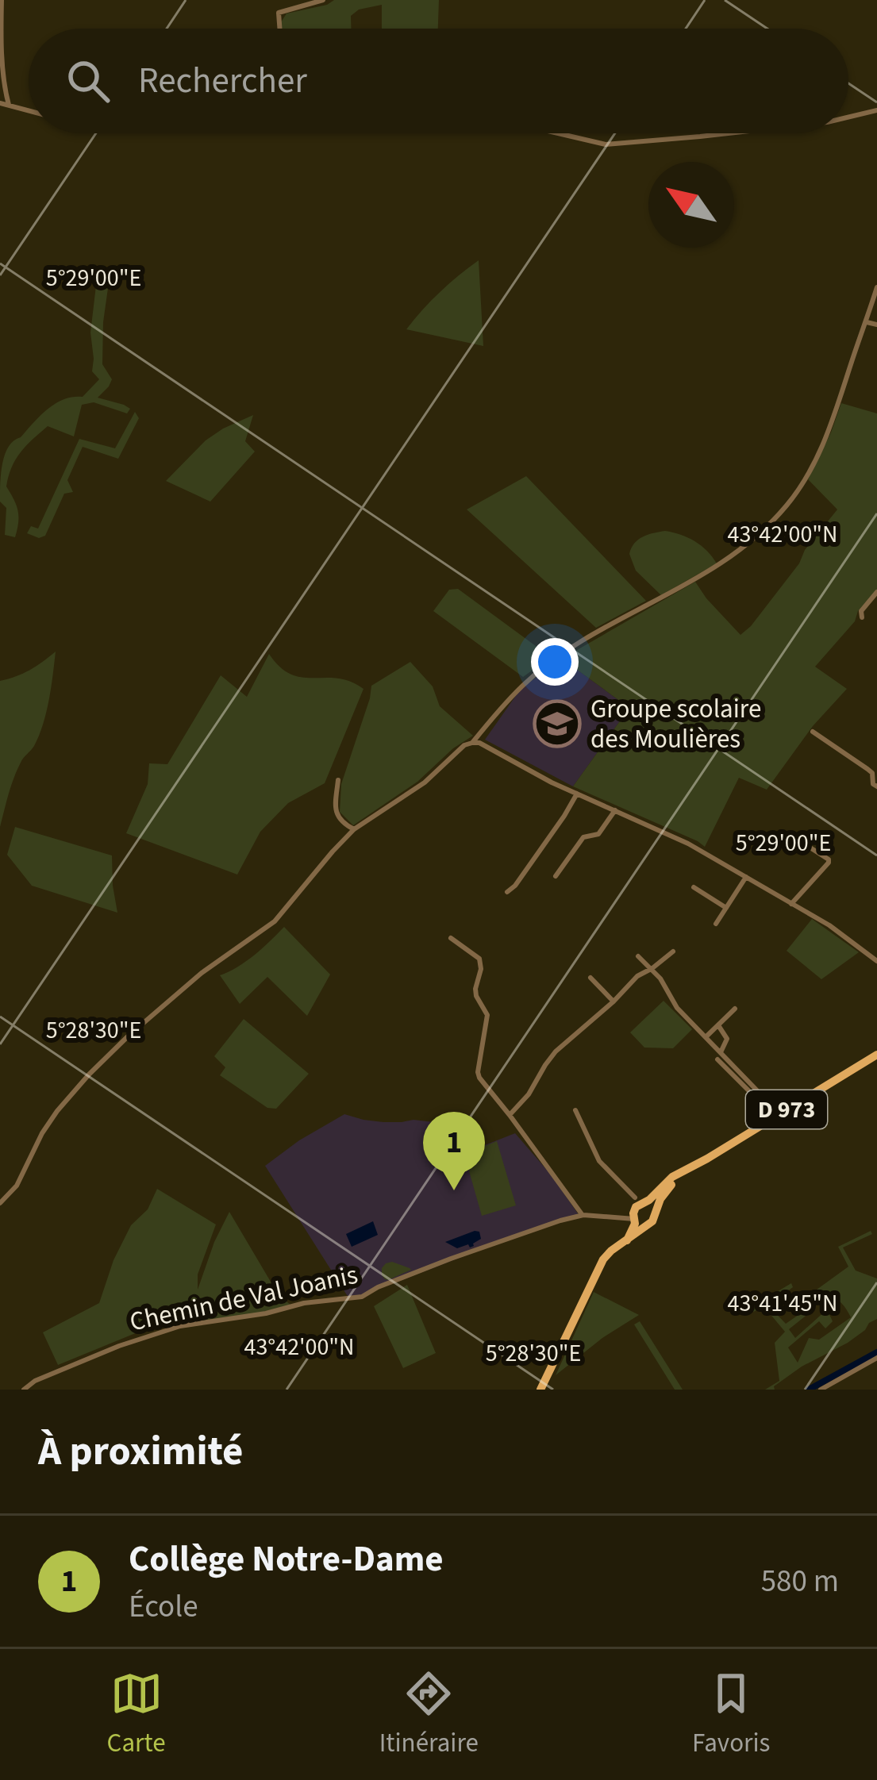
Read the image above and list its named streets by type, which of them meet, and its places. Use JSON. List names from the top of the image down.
{
  "streets": {
    "main road": ["D 973"],
    "street": ["Chemin de Val Joanis"]
  },
  "crossings": [
    ["D 973", "Chemin de Val Joanis"]
  ],
  "places": {
    "school or university": ["Groupe scolaire des Moulières"]
  },
  "north": "top left",
  "page": {
    "search": "Rechercher",
    "pins": "1",
    "heading": "À proximité",
    "list": [
      {
        "mark": "1",
        "name": "Collège Notre-Dame",
        "note": "École",
        "value": "580 m"
      }
    ],
    "nav": ["Carte", "Itinéraire", "Favoris"]
  },
  "coordinates": [
    "5°29'00\"E",
    "43°42'00\"N",
    "5°28'30\"E",
    "43°41'45\"N"
  ]
}
